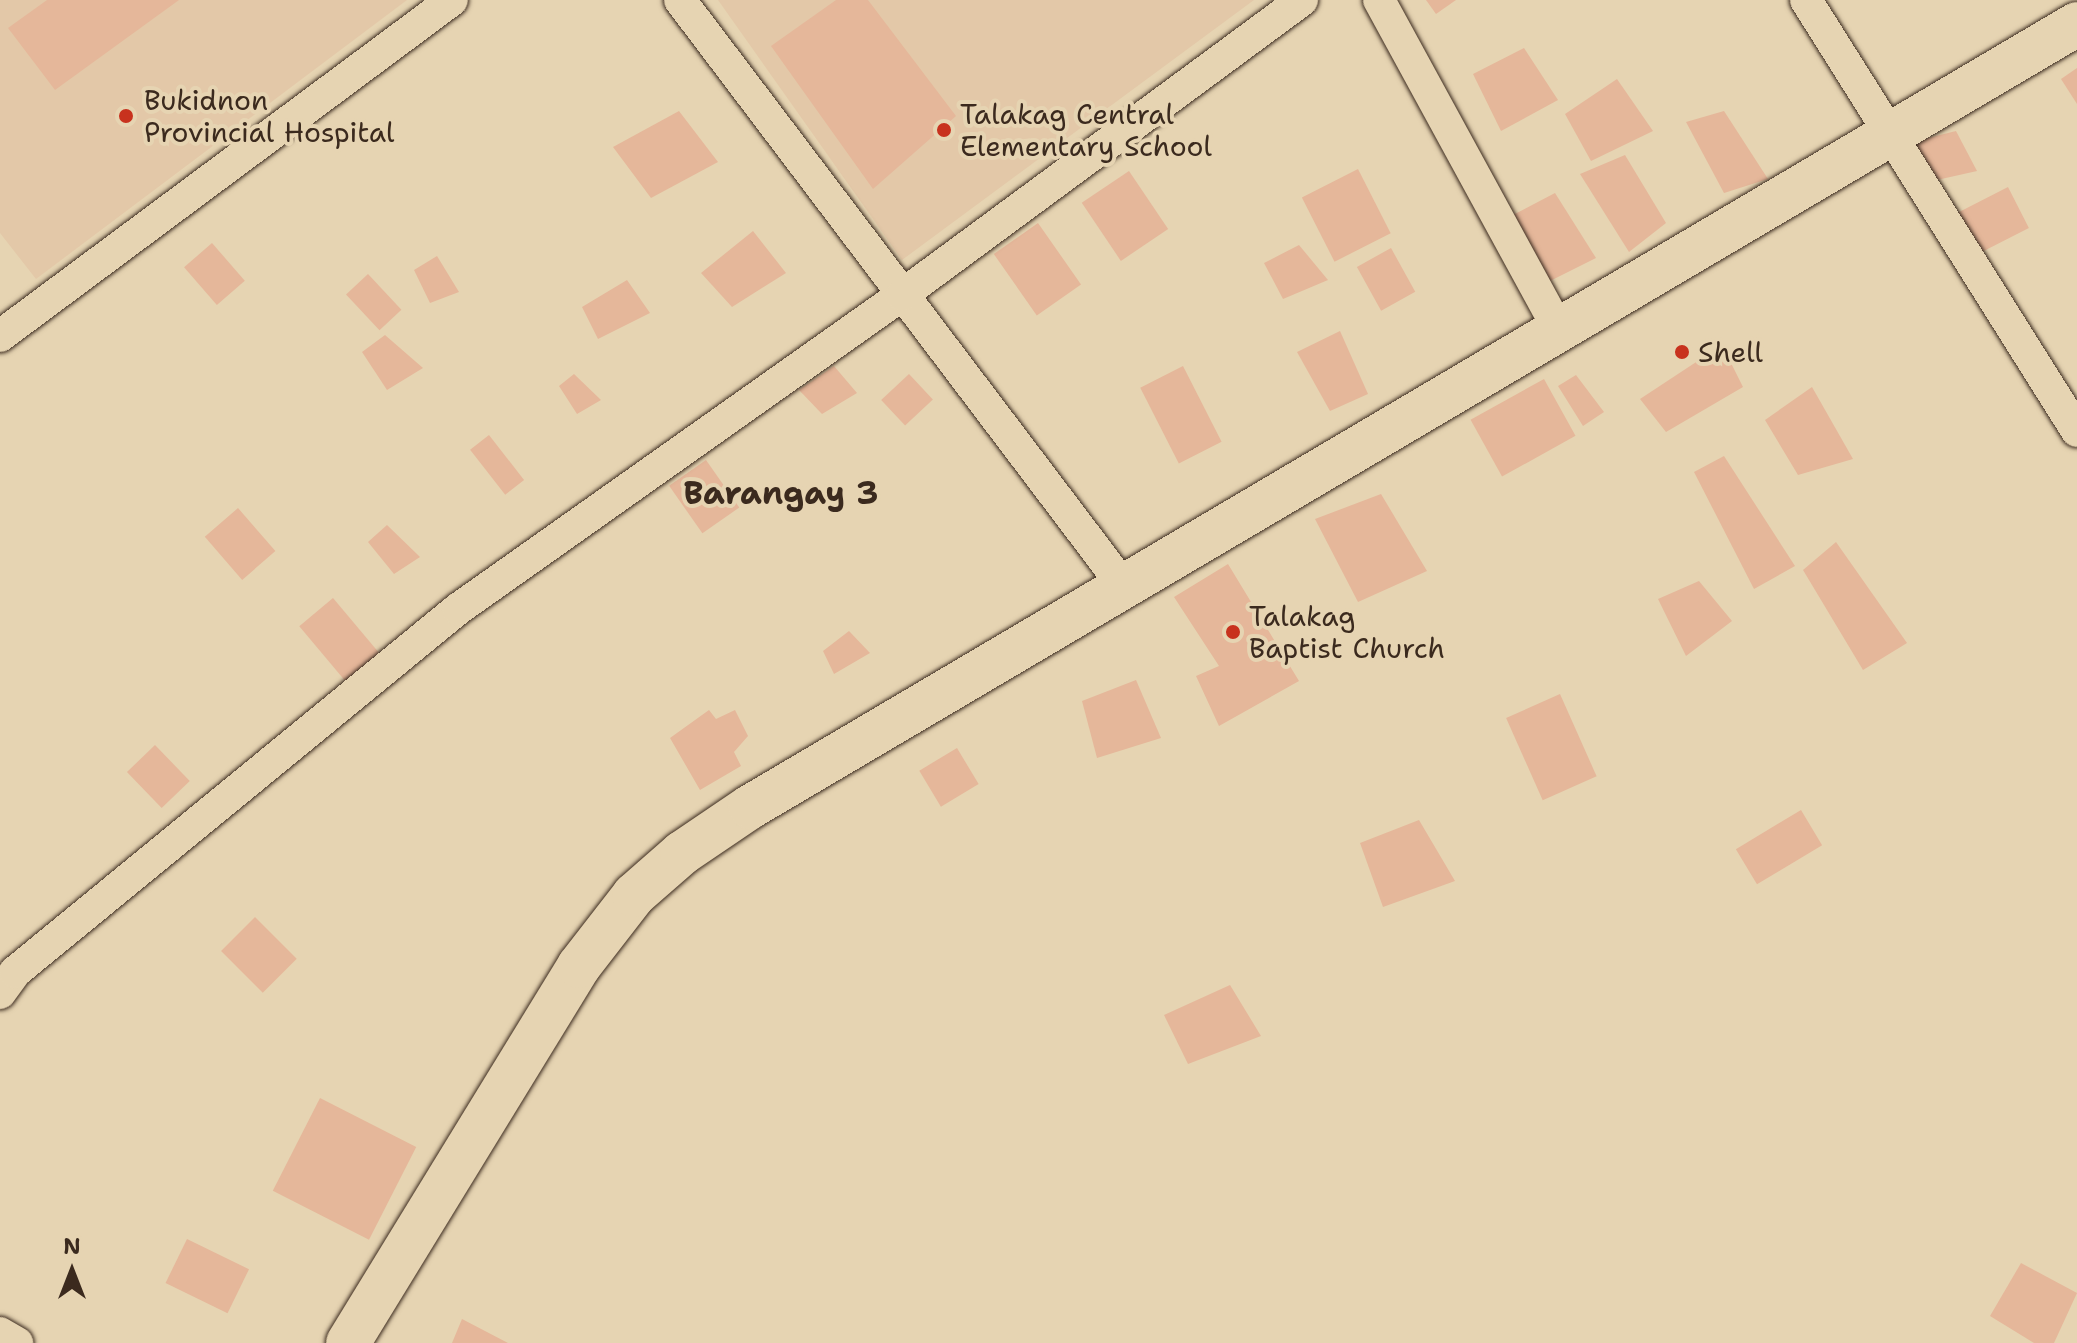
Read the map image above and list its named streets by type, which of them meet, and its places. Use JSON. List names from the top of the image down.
{
  "districts": ["Barangay 3"],
  "places": [
    "Bukidnon Provincial Hospital",
    "Talakag Central Elementary School",
    "Shell",
    "Talakag Baptist Church"
  ],
  "north": "top"
}
